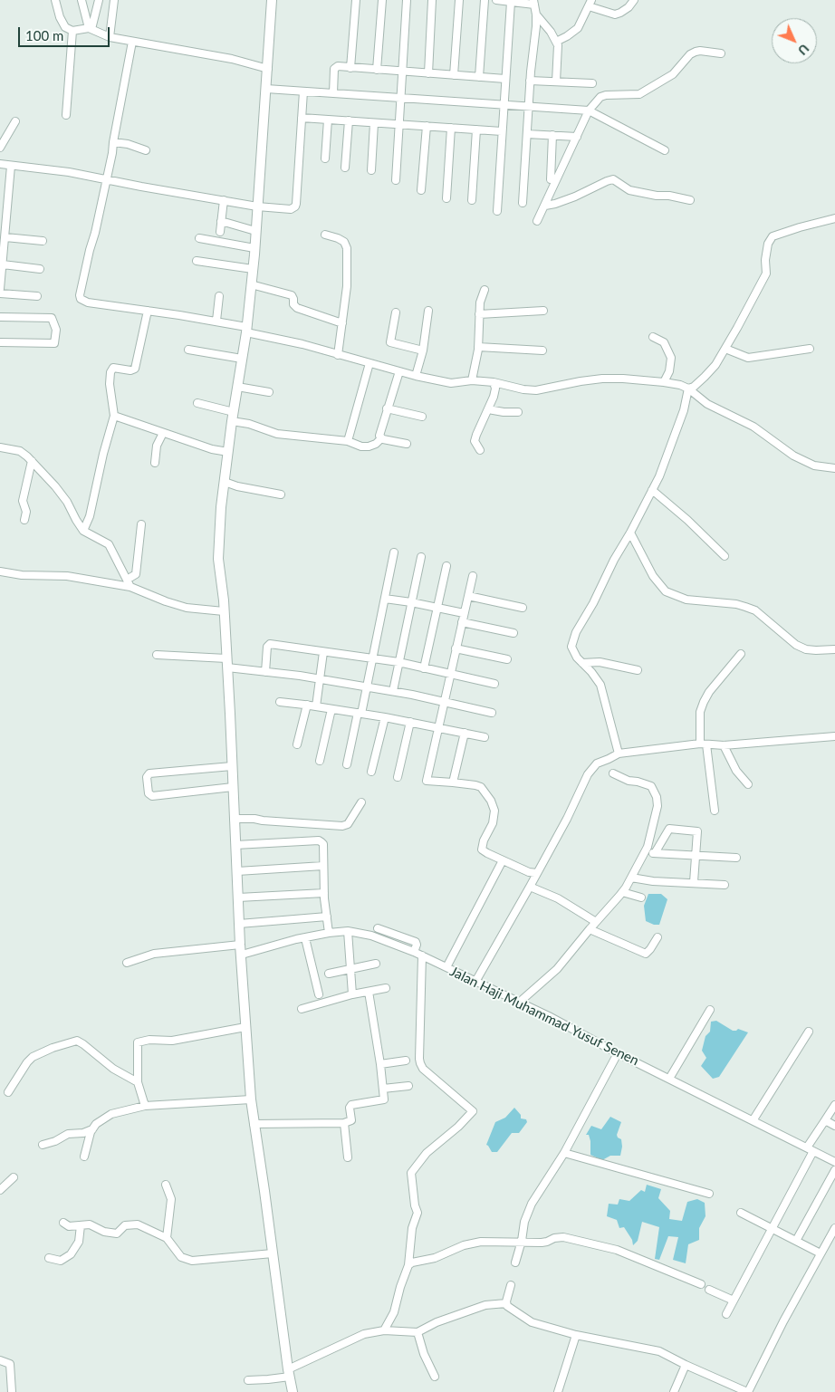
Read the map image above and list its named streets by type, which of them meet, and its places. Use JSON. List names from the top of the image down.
{
  "streets": {
    "street": ["Jalan Haji Muhammad Yusuf Senen"]
  },
  "scale_bar": "100 m",
  "north": "bottom right"
}
